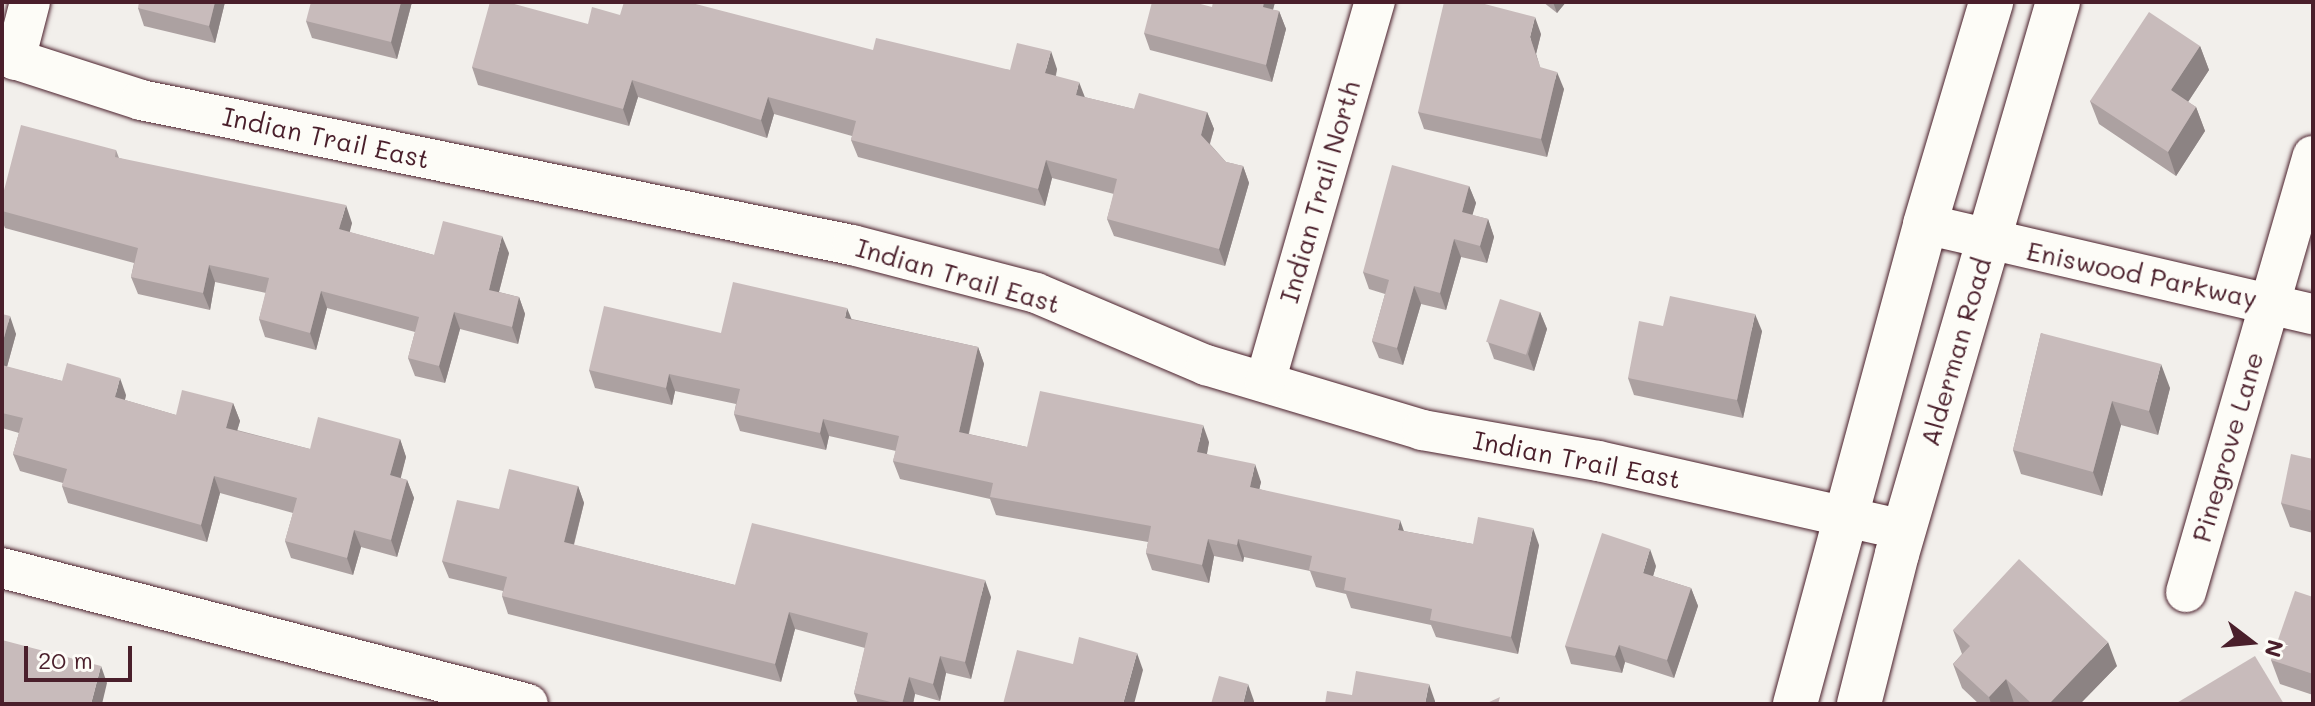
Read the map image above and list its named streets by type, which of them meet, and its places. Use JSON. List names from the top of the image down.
{
  "streets": {
    "main road": ["Alderman Road"],
    "street": [
      "Indian Trail East",
      "Indian Trail North",
      "Eniswood Parkway",
      "Pinegrove Lane"
    ]
  },
  "crossings": [
    ["Indian Trail East", "Indian Trail North"],
    ["Indian Trail East", "Alderman Road"],
    ["Eniswood Parkway", "Alderman Road"],
    ["Eniswood Parkway", "Pinegrove Lane"]
  ],
  "scale_bar": "20 m",
  "north": "right"
}
